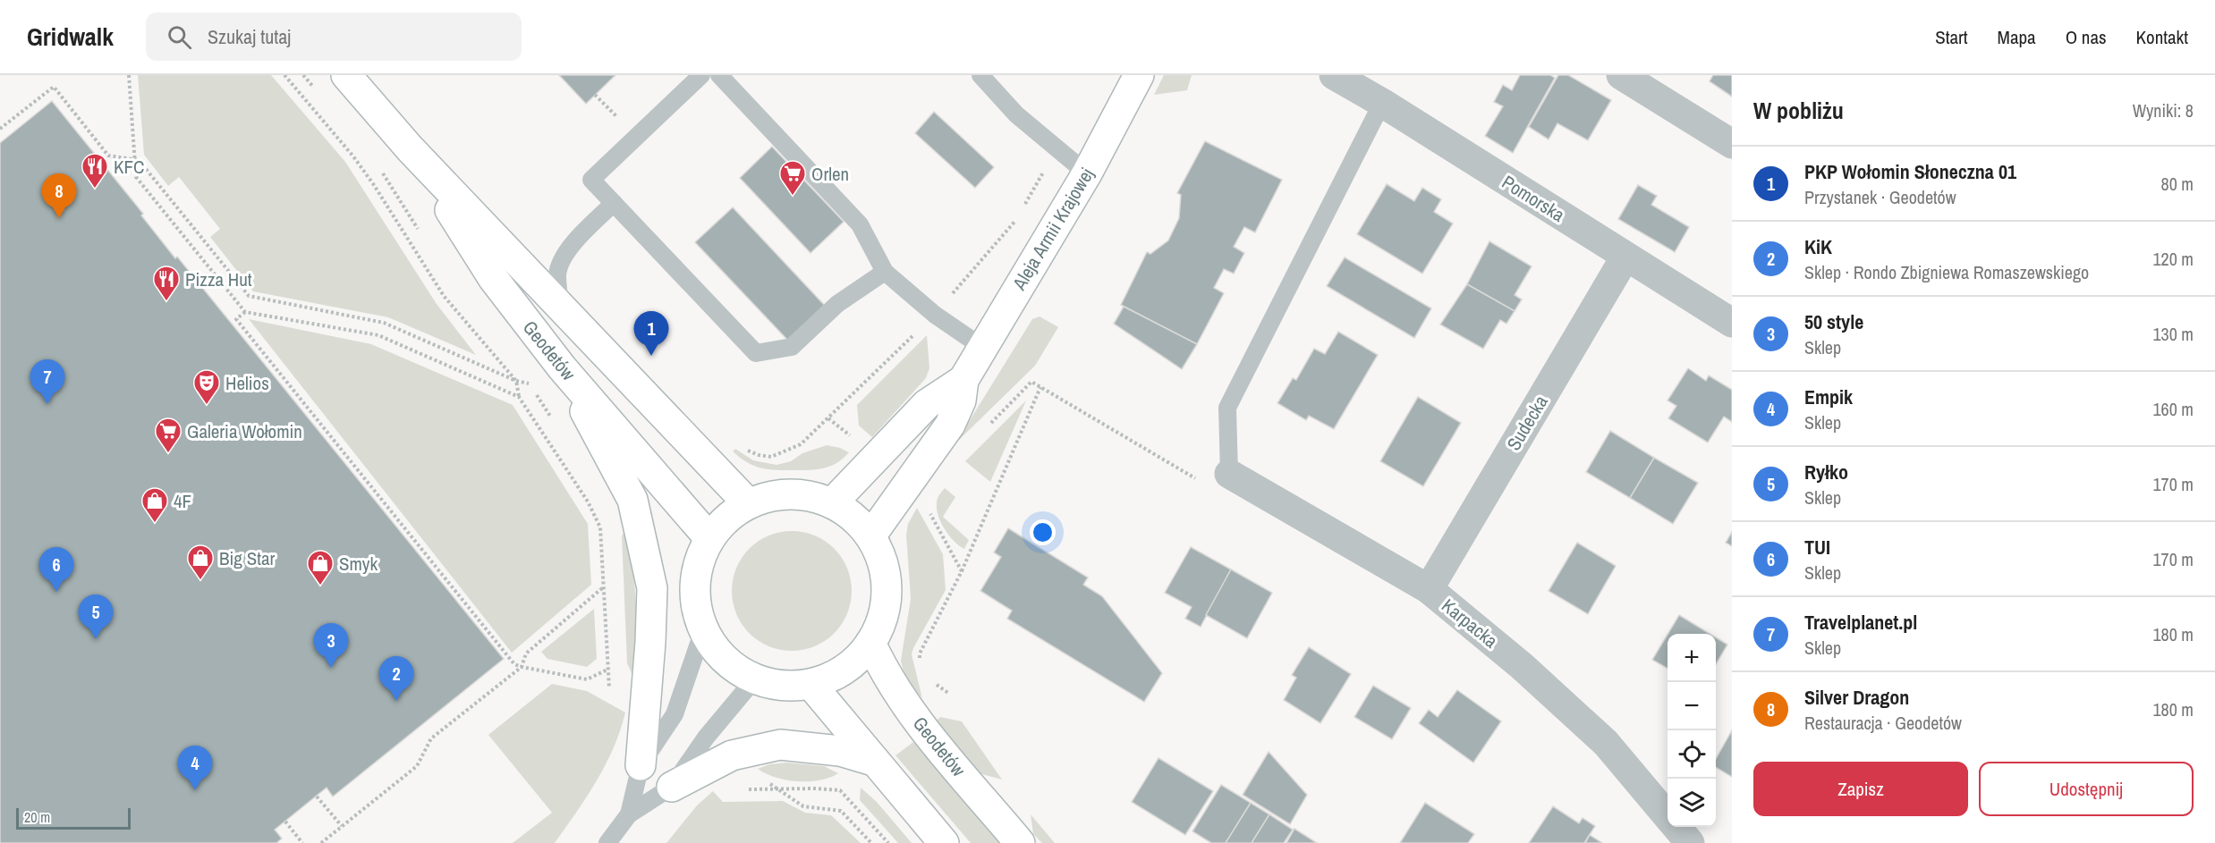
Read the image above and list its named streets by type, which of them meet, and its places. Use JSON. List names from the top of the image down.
{
  "streets": {
    "main road": ["Aleja Armii Krajowej", "Geodetów"],
    "street": ["Pomorska", "Sudecka", "Karpacka"]
  },
  "crossings": [
    ["Pomorska", "Sudecka"],
    ["Aleja Armii Krajowej", "Geodetów"],
    ["Sudecka", "Karpacka"]
  ],
  "places": {
    "restaurant": ["KFC", "Pizza Hut"],
    "supermarket": ["Orlen", "Galeria Wołomin"],
    "theatre": ["Helios"],
    "shop": ["4F", "Big Star", "Smyk"]
  },
  "scale_bar": "20 m",
  "page": {
    "header": "Gridwalk",
    "search": "Szukaj tutaj",
    "nav": [
      "Start",
      "Mapa",
      "O nas",
      "Kontakt"
    ],
    "heading": ["W pobliżu", "Wyniki: 8"],
    "list": [
      {
        "mark": "1",
        "name": "PKP Wołomin Słoneczna 01",
        "note": "Przystanek · Geodetów",
        "value": "80 m"
      },
      {
        "mark": "2",
        "name": "KiK",
        "note": "Sklep · Rondo Zbigniewa Romaszewskiego",
        "value": "120 m"
      },
      {
        "mark": "3",
        "name": "50 style",
        "note": "Sklep",
        "value": "130 m"
      },
      {
        "mark": "4",
        "name": "Empik",
        "note": "Sklep",
        "value": "160 m"
      },
      {
        "mark": "5",
        "name": "Ryłko",
        "note": "Sklep",
        "value": "170 m"
      },
      {
        "mark": "6",
        "name": "TUI",
        "note": "Sklep",
        "value": "170 m"
      },
      {
        "mark": "7",
        "name": "Travelplanet.pl",
        "note": "Sklep",
        "value": "180 m"
      },
      {
        "mark": "8",
        "name": "Silver Dragon",
        "note": "Restauracja · Geodetów",
        "value": "180 m"
      }
    ],
    "pins": [
      "8",
      "1",
      "7",
      "6",
      "5",
      "3",
      "2",
      "4"
    ],
    "map_buttons": ["+", "−"],
    "buttons": ["Zapisz", "Udostępnij"],
    "scale": "20 m"
  }
}
